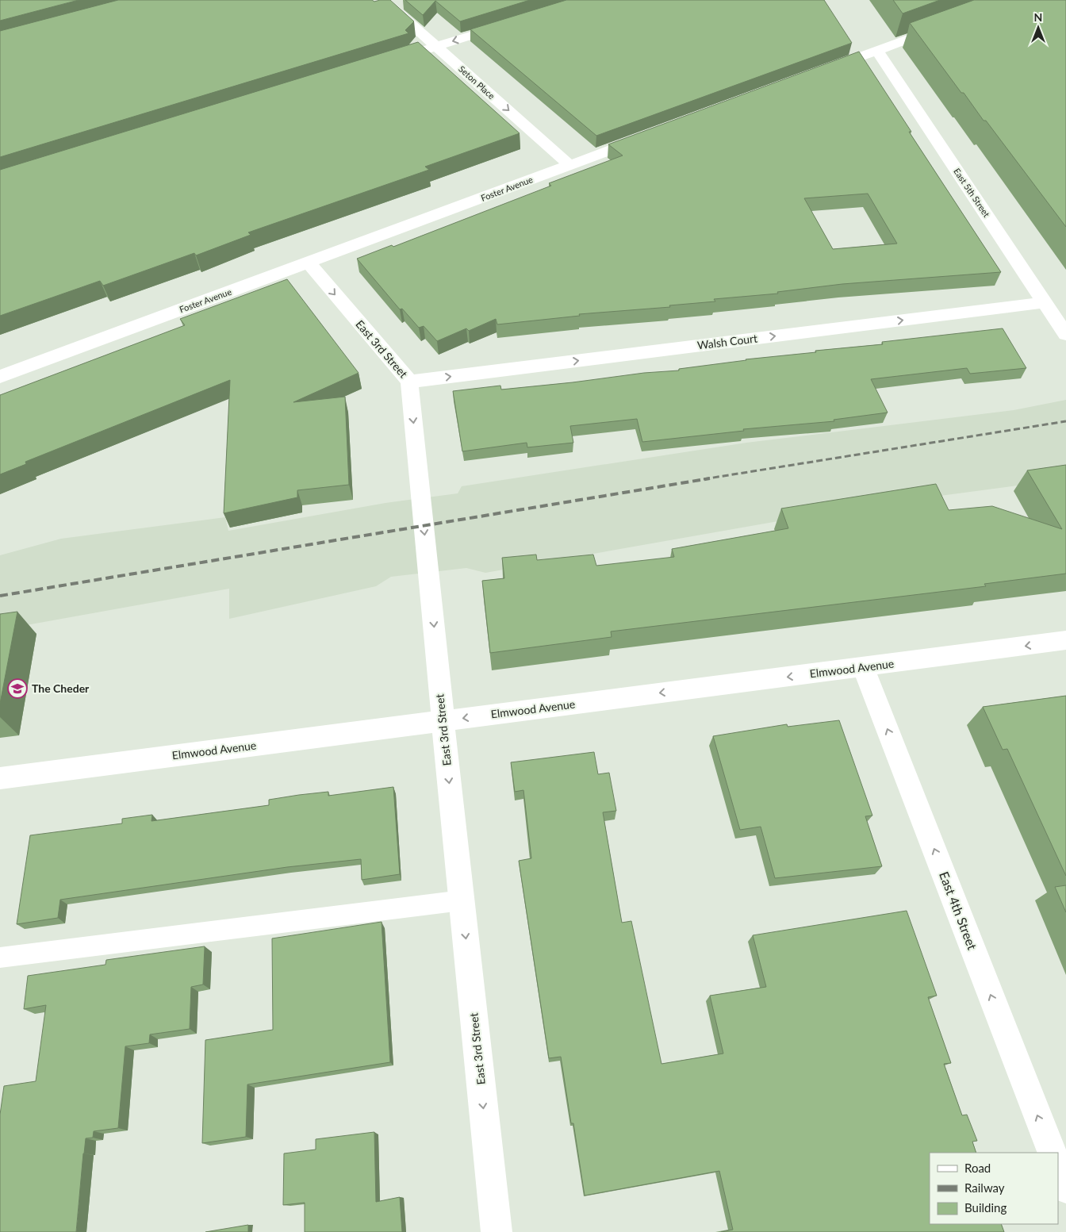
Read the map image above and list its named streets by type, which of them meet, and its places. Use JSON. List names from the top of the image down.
{
  "streets": {
    "street": [
      "Seton Place",
      "Foster Avenue",
      "East 5th Street",
      "Walsh Court",
      "East 3rd Street",
      "Elmwood Avenue",
      "East 4th Street"
    ]
  },
  "crossings": [
    ["Seton Place", "Foster Avenue"],
    ["Foster Avenue", "East 3rd Street"],
    ["East 5th Street", "Walsh Court"],
    ["Walsh Court", "East 3rd Street"],
    ["East 3rd Street", "Elmwood Avenue"],
    ["Elmwood Avenue", "East 4th Street"]
  ],
  "one_way": [
    "Seton Place",
    "Walsh Court",
    "East 3rd Street",
    "Elmwood Avenue",
    "East 4th Street"
  ],
  "places": {
    "school or university": ["The Cheder"]
  },
  "legend": ["Road", "Railway", "Building"],
  "north": "top"
}
